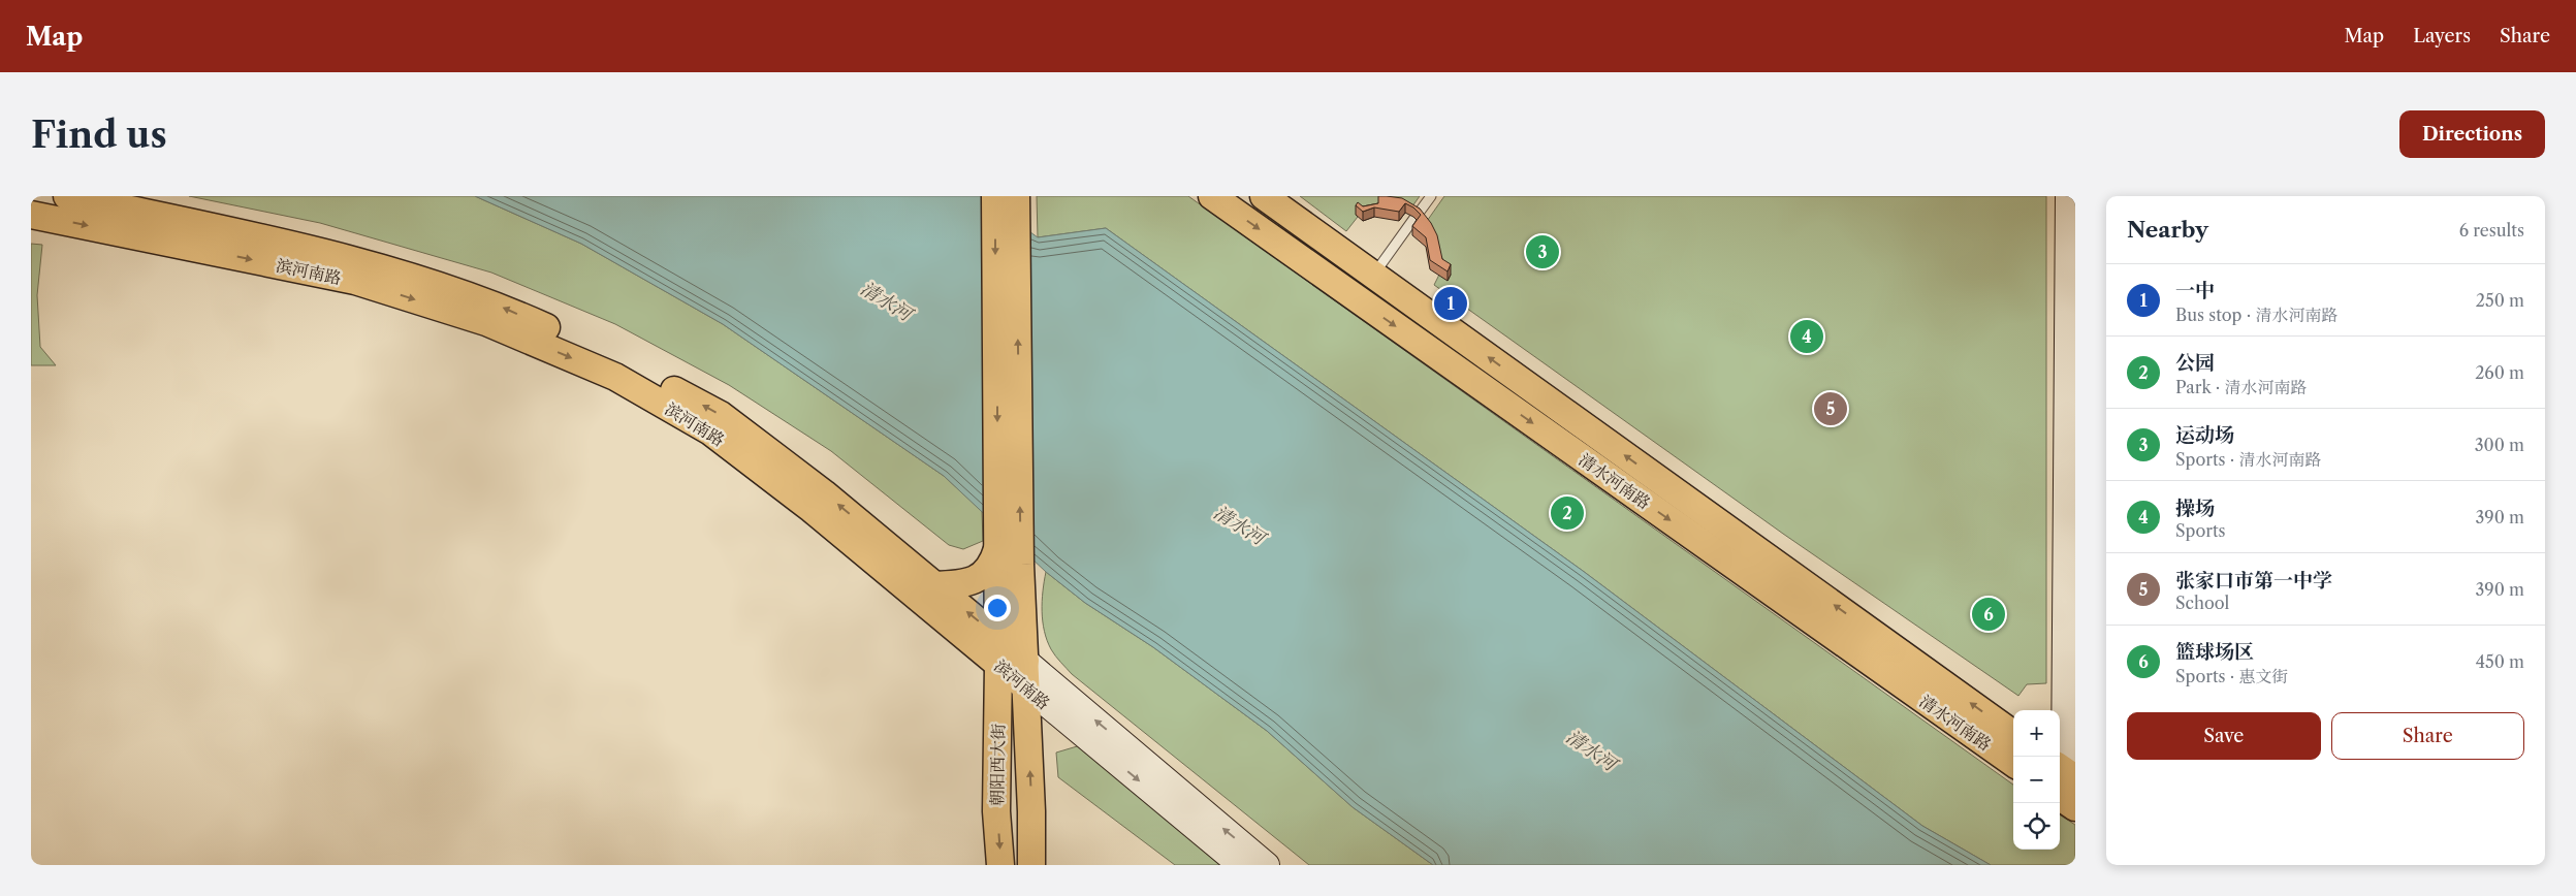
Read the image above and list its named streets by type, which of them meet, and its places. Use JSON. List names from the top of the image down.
{
  "streets": {
    "main road": ["滨河南路", "清水河南路", "朝阳西大街"]
  },
  "crossings": [
    ["滨河南路", "朝阳西大街"]
  ],
  "water": ["清水河"],
  "page": {
    "header": "Map",
    "nav": ["Map", "Layers", "Share"],
    "buttons": [
      "Directions",
      ["Save", "Share"]
    ],
    "title": "Find us",
    "heading": ["Nearby", "6 results"],
    "pins": [
      "3",
      "1",
      "4",
      "5",
      "2",
      "6"
    ],
    "list": [
      {
        "mark": "1",
        "name": "一中",
        "note": "Bus stop · 清水河南路",
        "value": "250 m"
      },
      {
        "mark": "2",
        "name": "公园",
        "note": "Park · 清水河南路",
        "value": "260 m"
      },
      {
        "mark": "3",
        "name": "运动场",
        "note": "Sports · 清水河南路",
        "value": "300 m"
      },
      {
        "mark": "4",
        "name": "操场",
        "note": "Sports",
        "value": "390 m"
      },
      {
        "mark": "5",
        "name": "张家口市第一中学",
        "note": "School",
        "value": "390 m"
      },
      {
        "mark": "6",
        "name": "篮球场区",
        "note": "Sports · 惠文街",
        "value": "450 m"
      }
    ],
    "map_buttons": ["+", "−"]
  }
}
